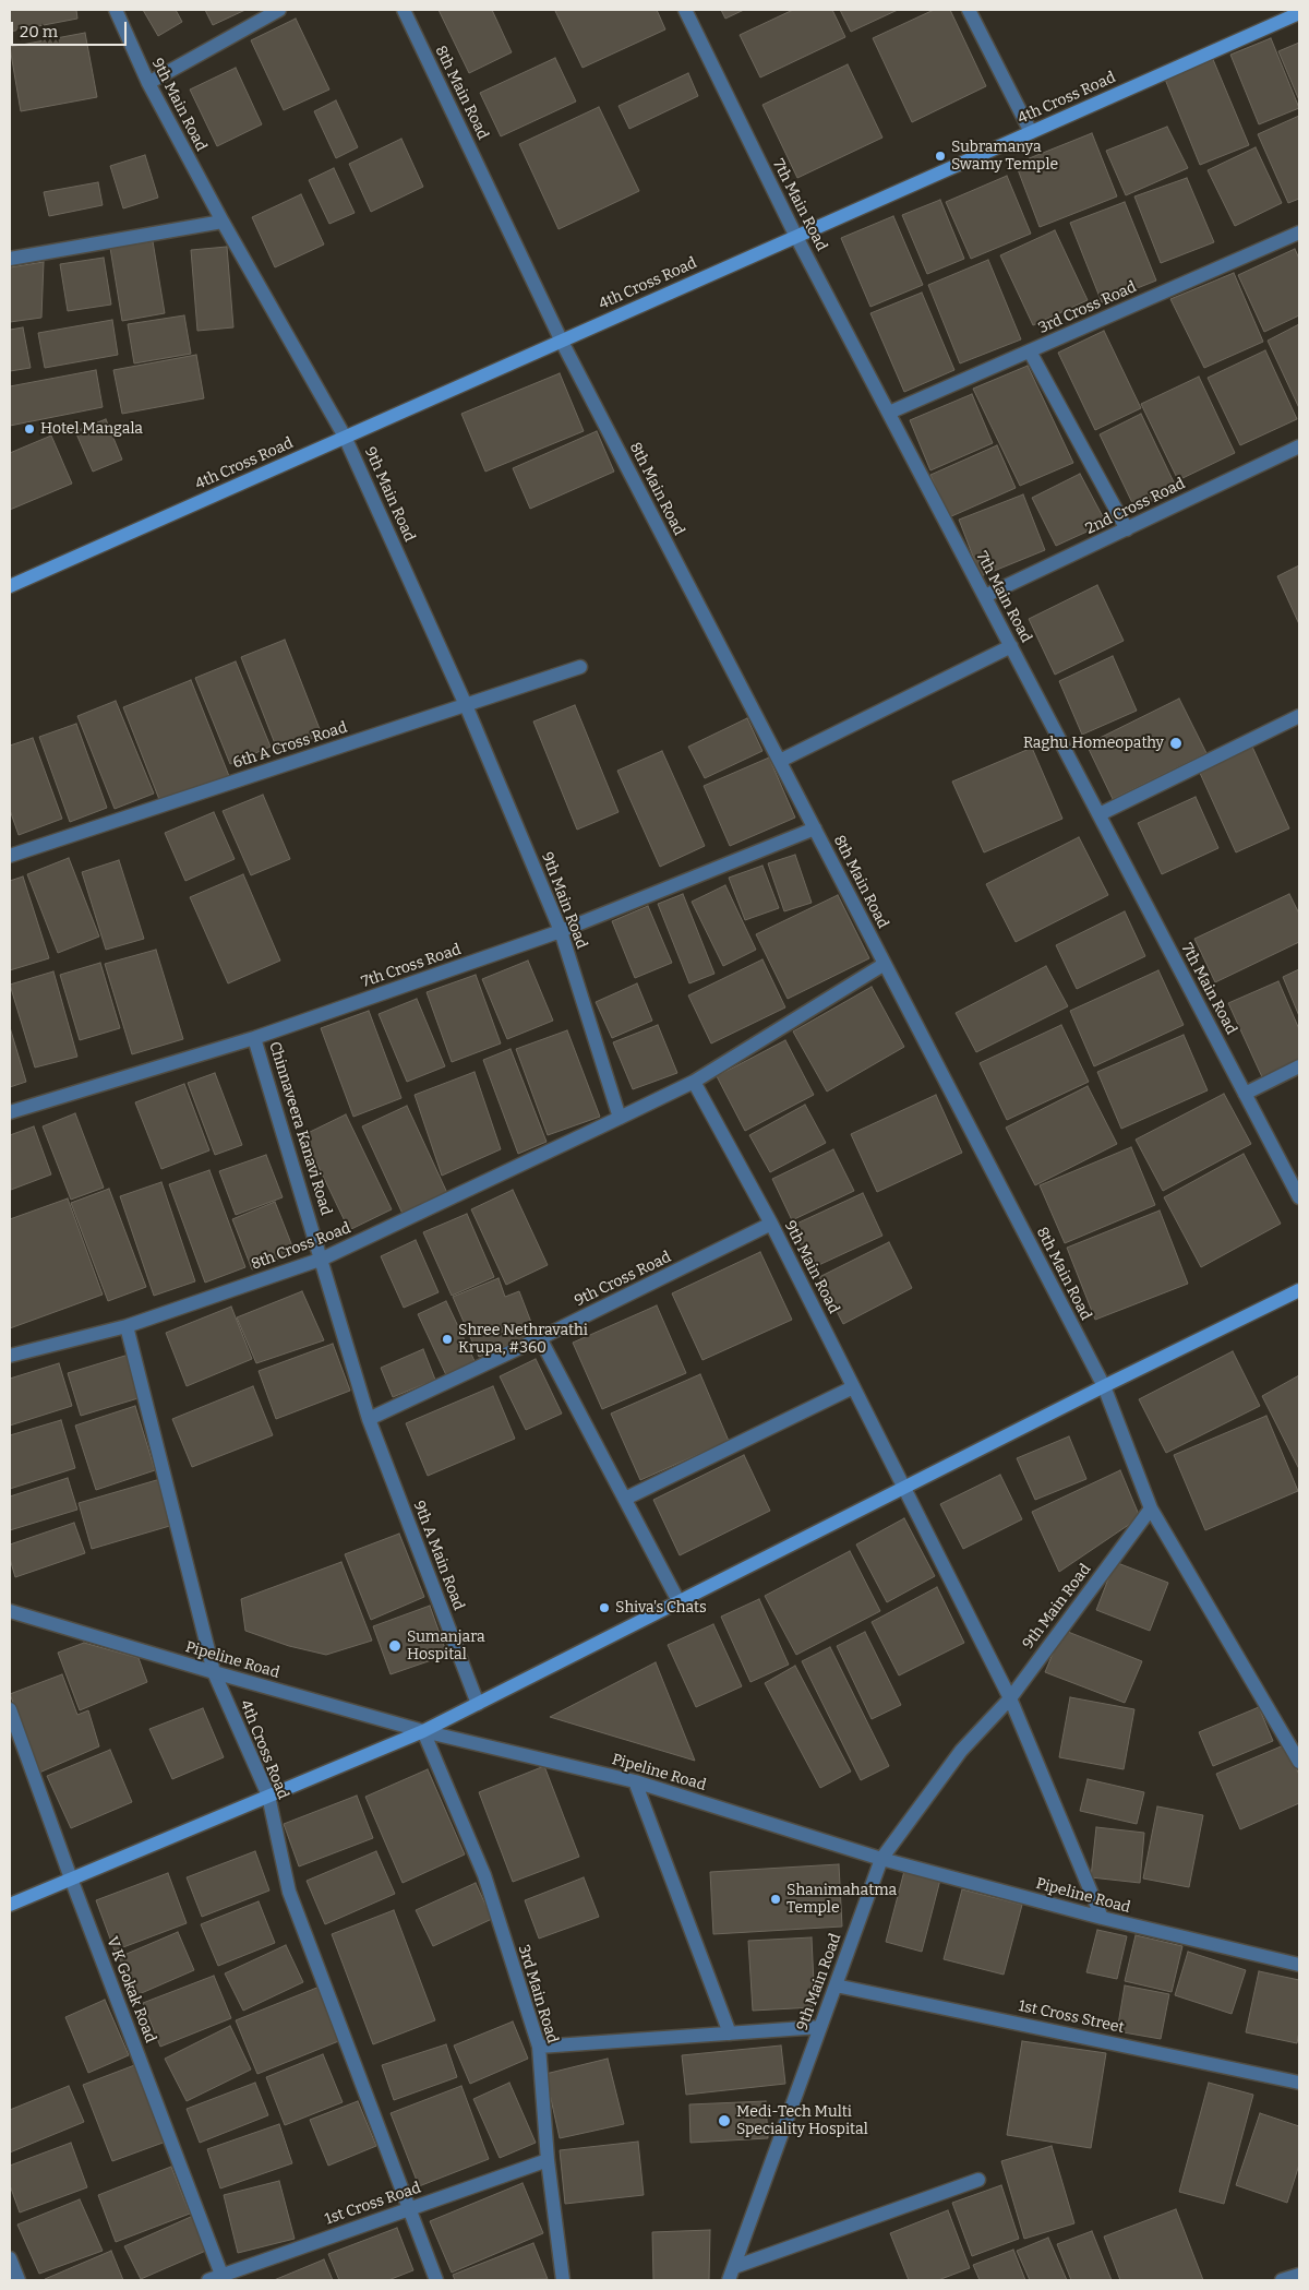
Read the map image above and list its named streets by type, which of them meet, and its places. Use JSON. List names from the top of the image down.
{
  "streets": {
    "main road": ["4th Cross Road"],
    "street": [
      "8th Main Road",
      "9th Main Road",
      "7th Main Road",
      "3rd Cross Road",
      "2nd Cross Road",
      "6th A Cross Road",
      "7th Cross Road",
      "Chinnaveera Kanavi Road",
      "8th Cross Road",
      "9th Cross Road",
      "9th A Main Road",
      "Pipeline Road",
      "V K Gokak Road",
      "3rd Main Road",
      "1st Cross Street",
      "1st Cross Road"
    ]
  },
  "crossings": [
    ["8th Main Road", "4th Cross Road"],
    ["8th Main Road", "9th Main Road"],
    ["8th Main Road", "7th Cross Road"],
    ["4th Cross Road", "9th Main Road"],
    ["4th Cross Road", "7th Main Road"],
    ["4th Cross Road", "8th Cross Road"],
    ["4th Cross Road", "Pipeline Road"],
    ["4th Cross Road", "1st Cross Road"],
    ["9th Main Road", "6th A Cross Road"],
    ["9th Main Road", "7th Cross Road"],
    ["9th Main Road", "8th Cross Road"],
    ["9th Main Road", "9th Cross Road"],
    ["9th Main Road", "Pipeline Road"],
    ["9th Main Road", "1st Cross Street"],
    ["7th Main Road", "3rd Cross Road"],
    ["7th Main Road", "2nd Cross Road"],
    ["7th Cross Road", "Chinnaveera Kanavi Road"],
    ["Chinnaveera Kanavi Road", "8th Cross Road"],
    ["Chinnaveera Kanavi Road", "9th Cross Road"],
    ["Chinnaveera Kanavi Road", "9th A Main Road"],
    ["9th Cross Road", "9th A Main Road"],
    ["Pipeline Road", "3rd Main Road"],
    ["V K Gokak Road", "1st Cross Road"],
    ["3rd Main Road", "1st Cross Road"]
  ],
  "places": [
    "Subramanya Swamy Temple",
    "Hotel Mangala",
    "Raghu Homeopathy",
    "Shree Nethravathi Krupa, #360",
    "Shiva's Chats",
    "Sumanjara Hospital",
    "Shanimahatma Temple",
    "Medi-Tech Multi Speciality Hospital"
  ],
  "scale_bar": "20 m"
}
